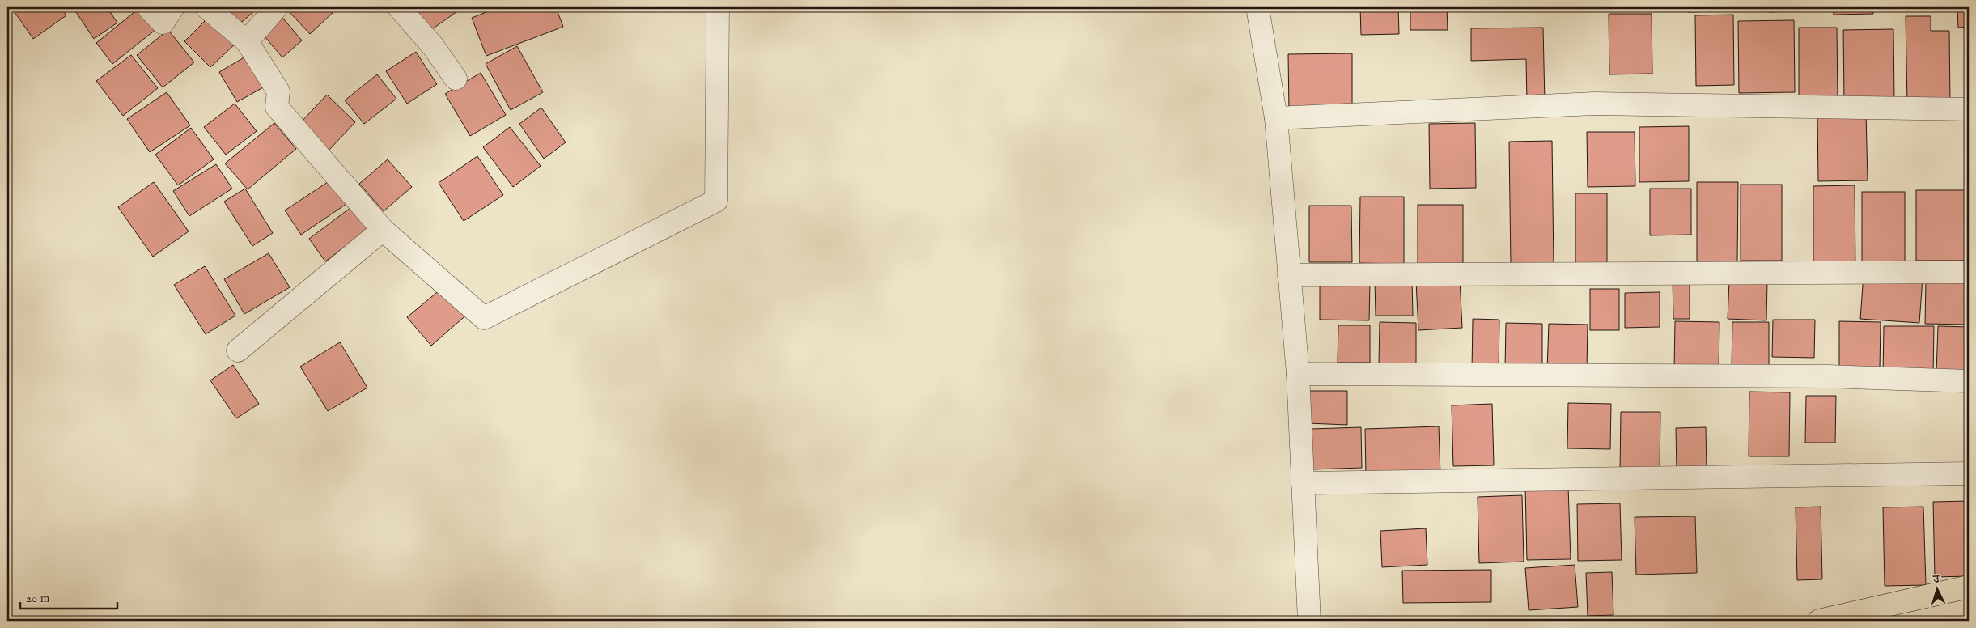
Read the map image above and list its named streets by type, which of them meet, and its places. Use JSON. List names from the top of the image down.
{
  "scale_bar": "20 m",
  "north": "top"
}
